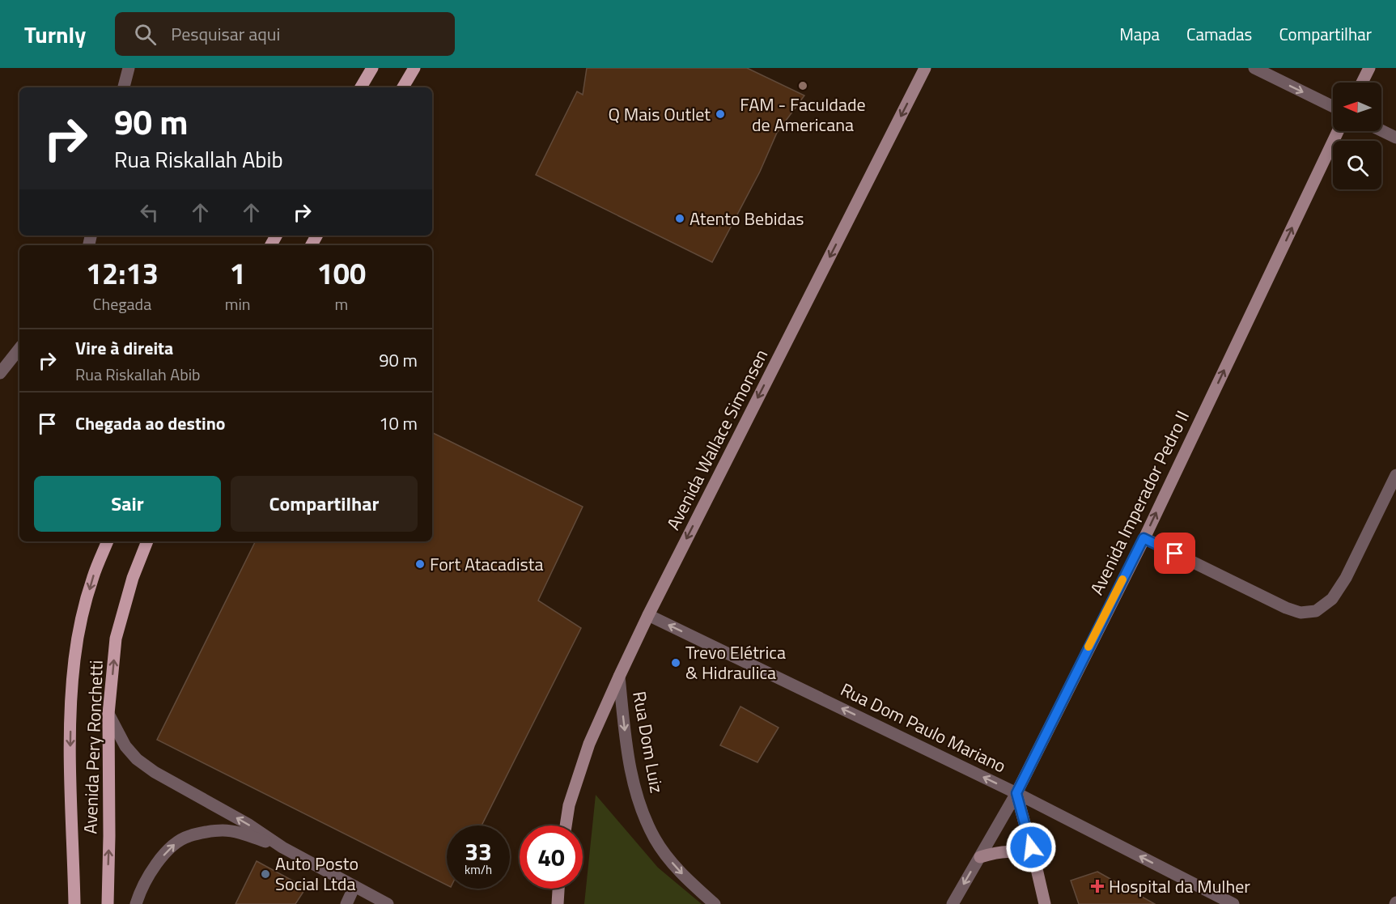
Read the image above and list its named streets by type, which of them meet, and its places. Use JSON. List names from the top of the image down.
{
  "streets": {
    "main road": ["Avenida Pery Ronchetti"],
    "street": [
      "Avenida Wallace Simonsen",
      "Avenida Imperador Pedro II",
      "Rua Dom Paulo Mariano",
      "Rua Dom Luiz"
    ]
  },
  "crossings": [
    ["Avenida Wallace Simonsen", "Rua Dom Paulo Mariano"],
    ["Avenida Wallace Simonsen", "Rua Dom Luiz"],
    ["Avenida Imperador Pedro II", "Rua Dom Paulo Mariano"]
  ],
  "one_way": [
    "Avenida Wallace Simonsen",
    "Avenida Imperador Pedro II",
    "Rua Dom Paulo Mariano",
    "Rua Dom Luiz"
  ],
  "places": {
    "other": [
      "FAM - Faculdade de Americana",
      "Q Mais Outlet",
      "Atento Bebidas",
      "Fort Atacadista",
      "Trevo Elétrica & Hidraulica",
      "Auto Posto Social Ltda"
    ],
    "health": ["Hospital da Mulher"]
  },
  "north": "left",
  "page": {
    "header": "Turnly",
    "search": "Pesquisar aqui",
    "nav": ["Mapa", "Camadas", "Compartilhar"],
    "turn": ["90 m", "Rua Riskallah Abib"],
    "eta": [
      "12:13",
      "Chegada",
      "1",
      "min",
      "100",
      "m"
    ],
    "list": [
      {
        "name": "Vire à direita",
        "note": "Rua Riskallah Abib",
        "value": "90 m"
      },
      {
        "name": "Chegada ao destino",
        "value": "10 m"
      }
    ],
    "buttons": ["Sair", "Compartilhar"],
    "speed": "33 km/h",
    "limit": "40"
  }
}
